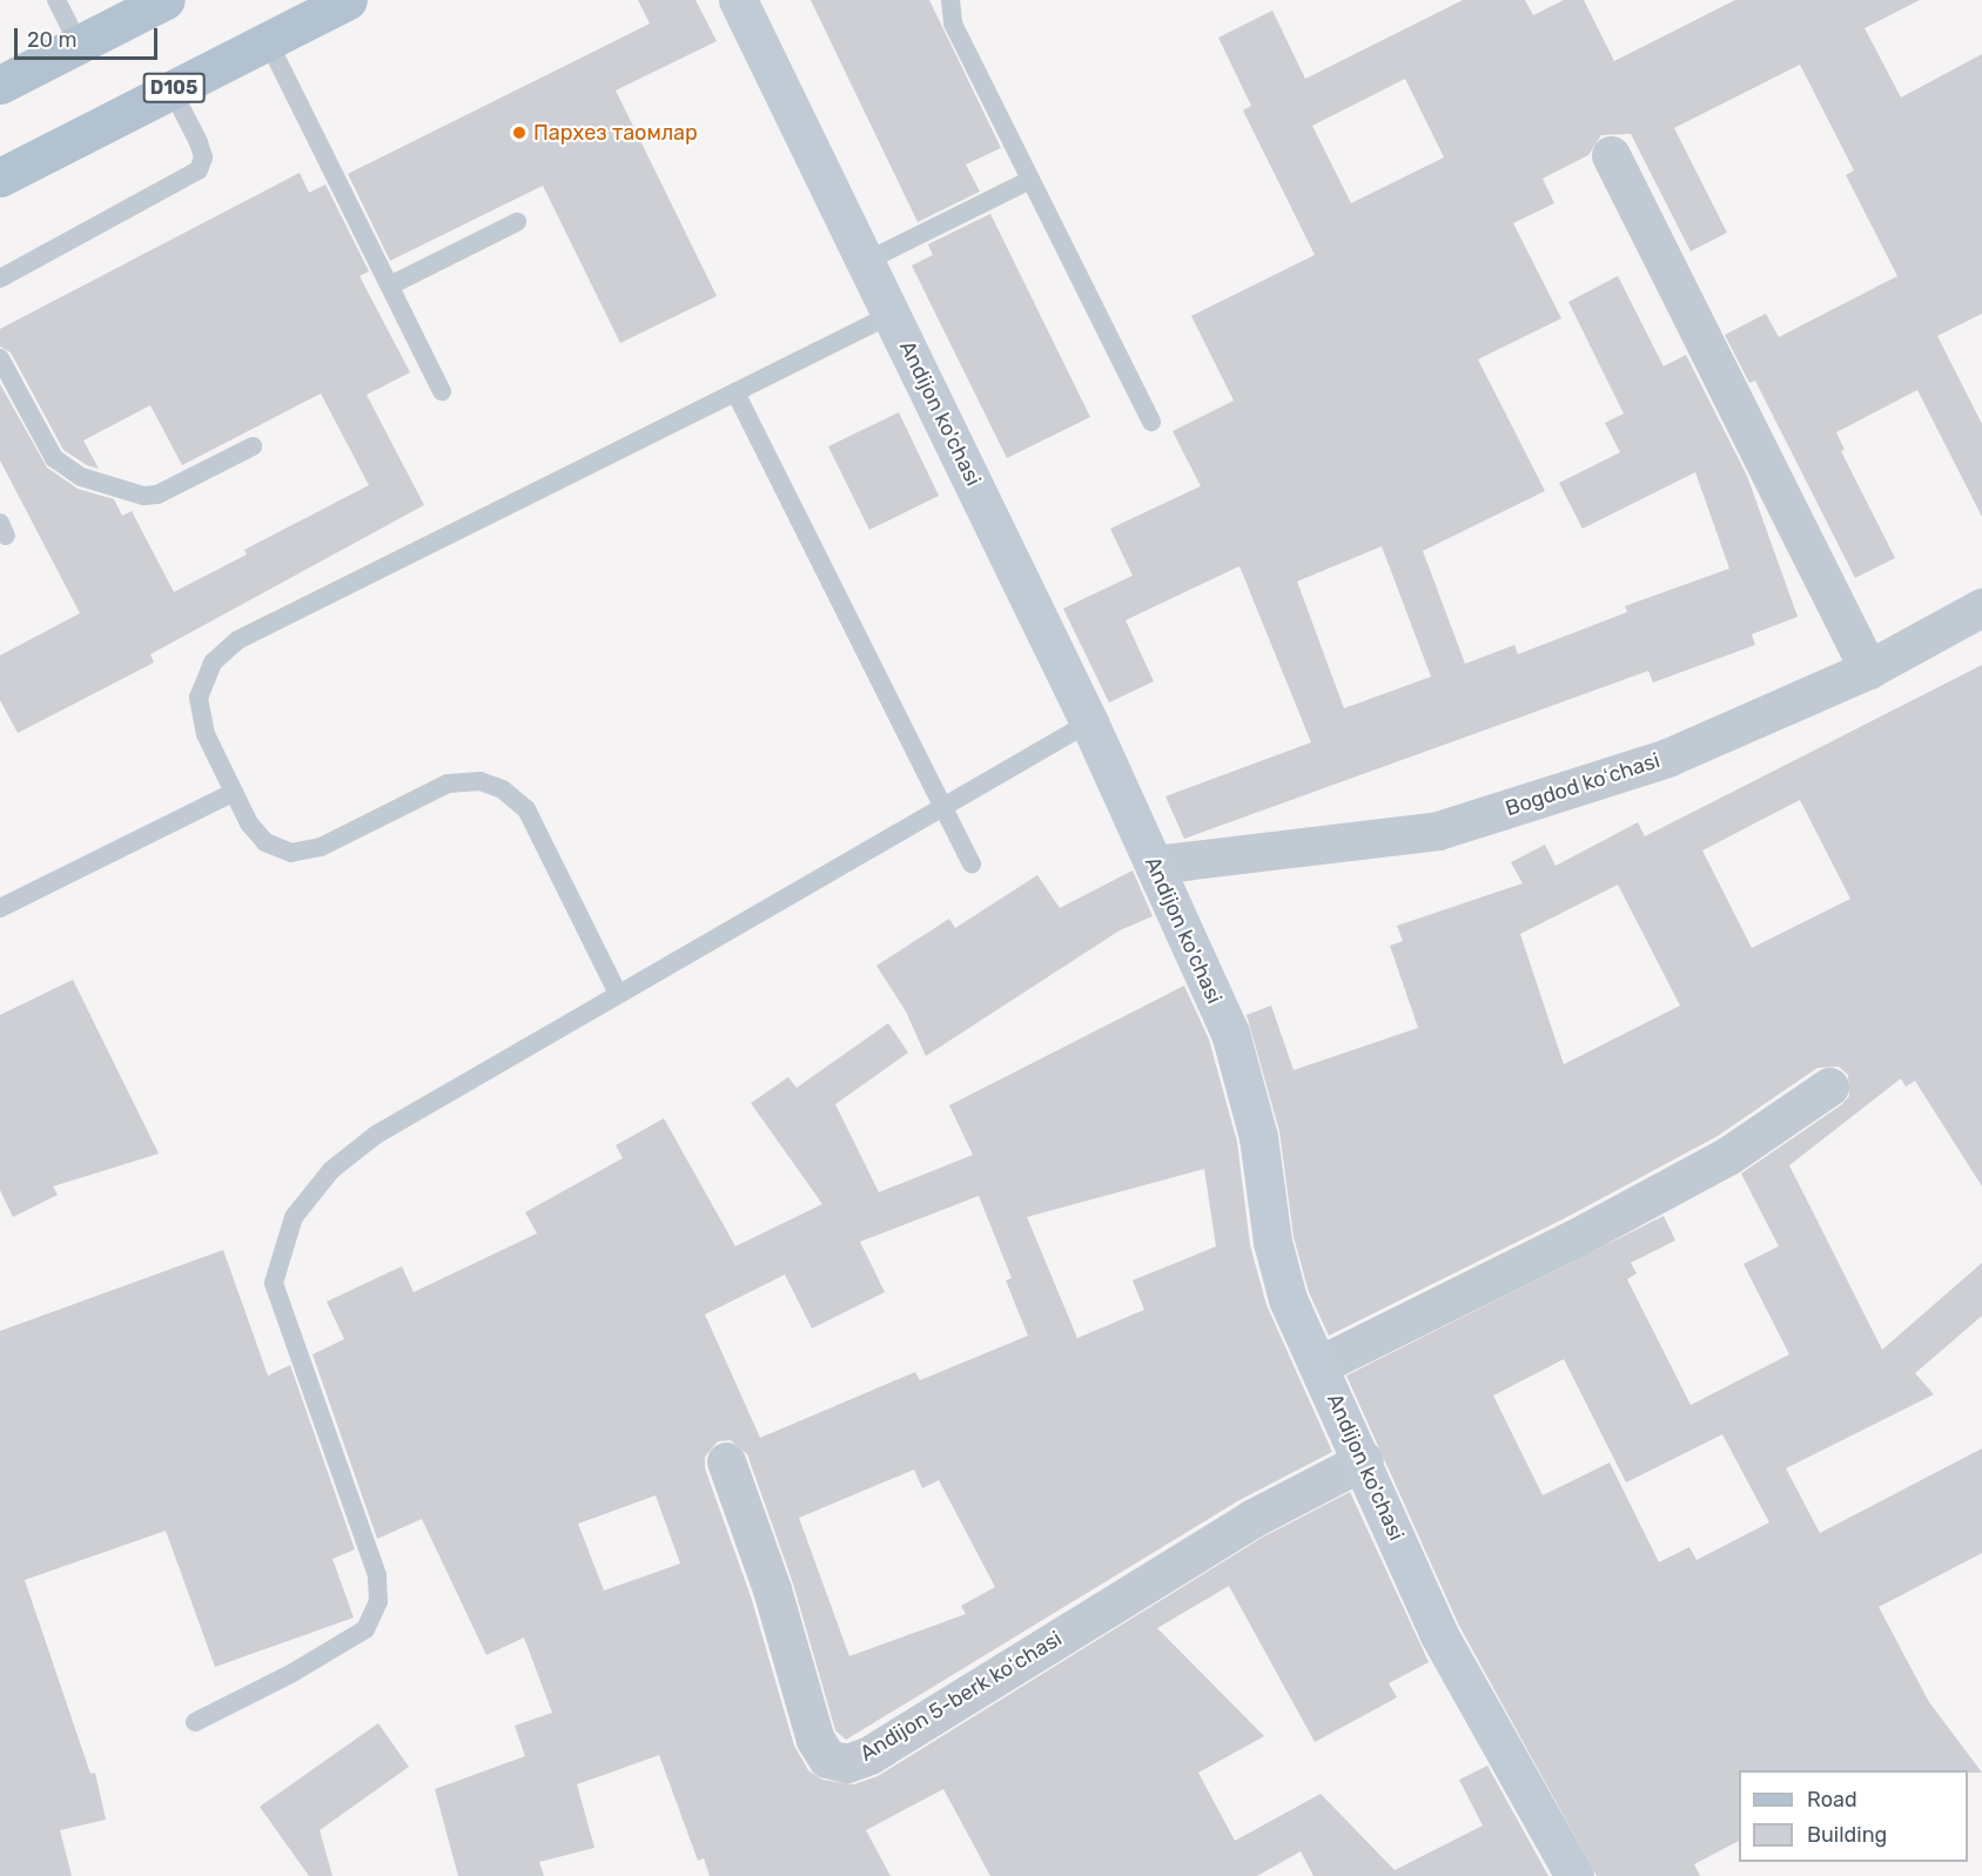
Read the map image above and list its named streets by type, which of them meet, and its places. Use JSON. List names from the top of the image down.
{
  "streets": {
    "main road": ["D105"],
    "street": ["Andijon ko'chasi", "Bogdod koʻchasi", "Аndijon 5-berk koʻchasi"]
  },
  "crossings": [
    ["Andijon ko'chasi", "Bogdod koʻchasi"],
    ["Andijon ko'chasi", "Аndijon 5-berk koʻchasi"]
  ],
  "places": ["Пархез таомлар"],
  "legend": ["Road", "Building"],
  "scale_bar": "20 m"
}
